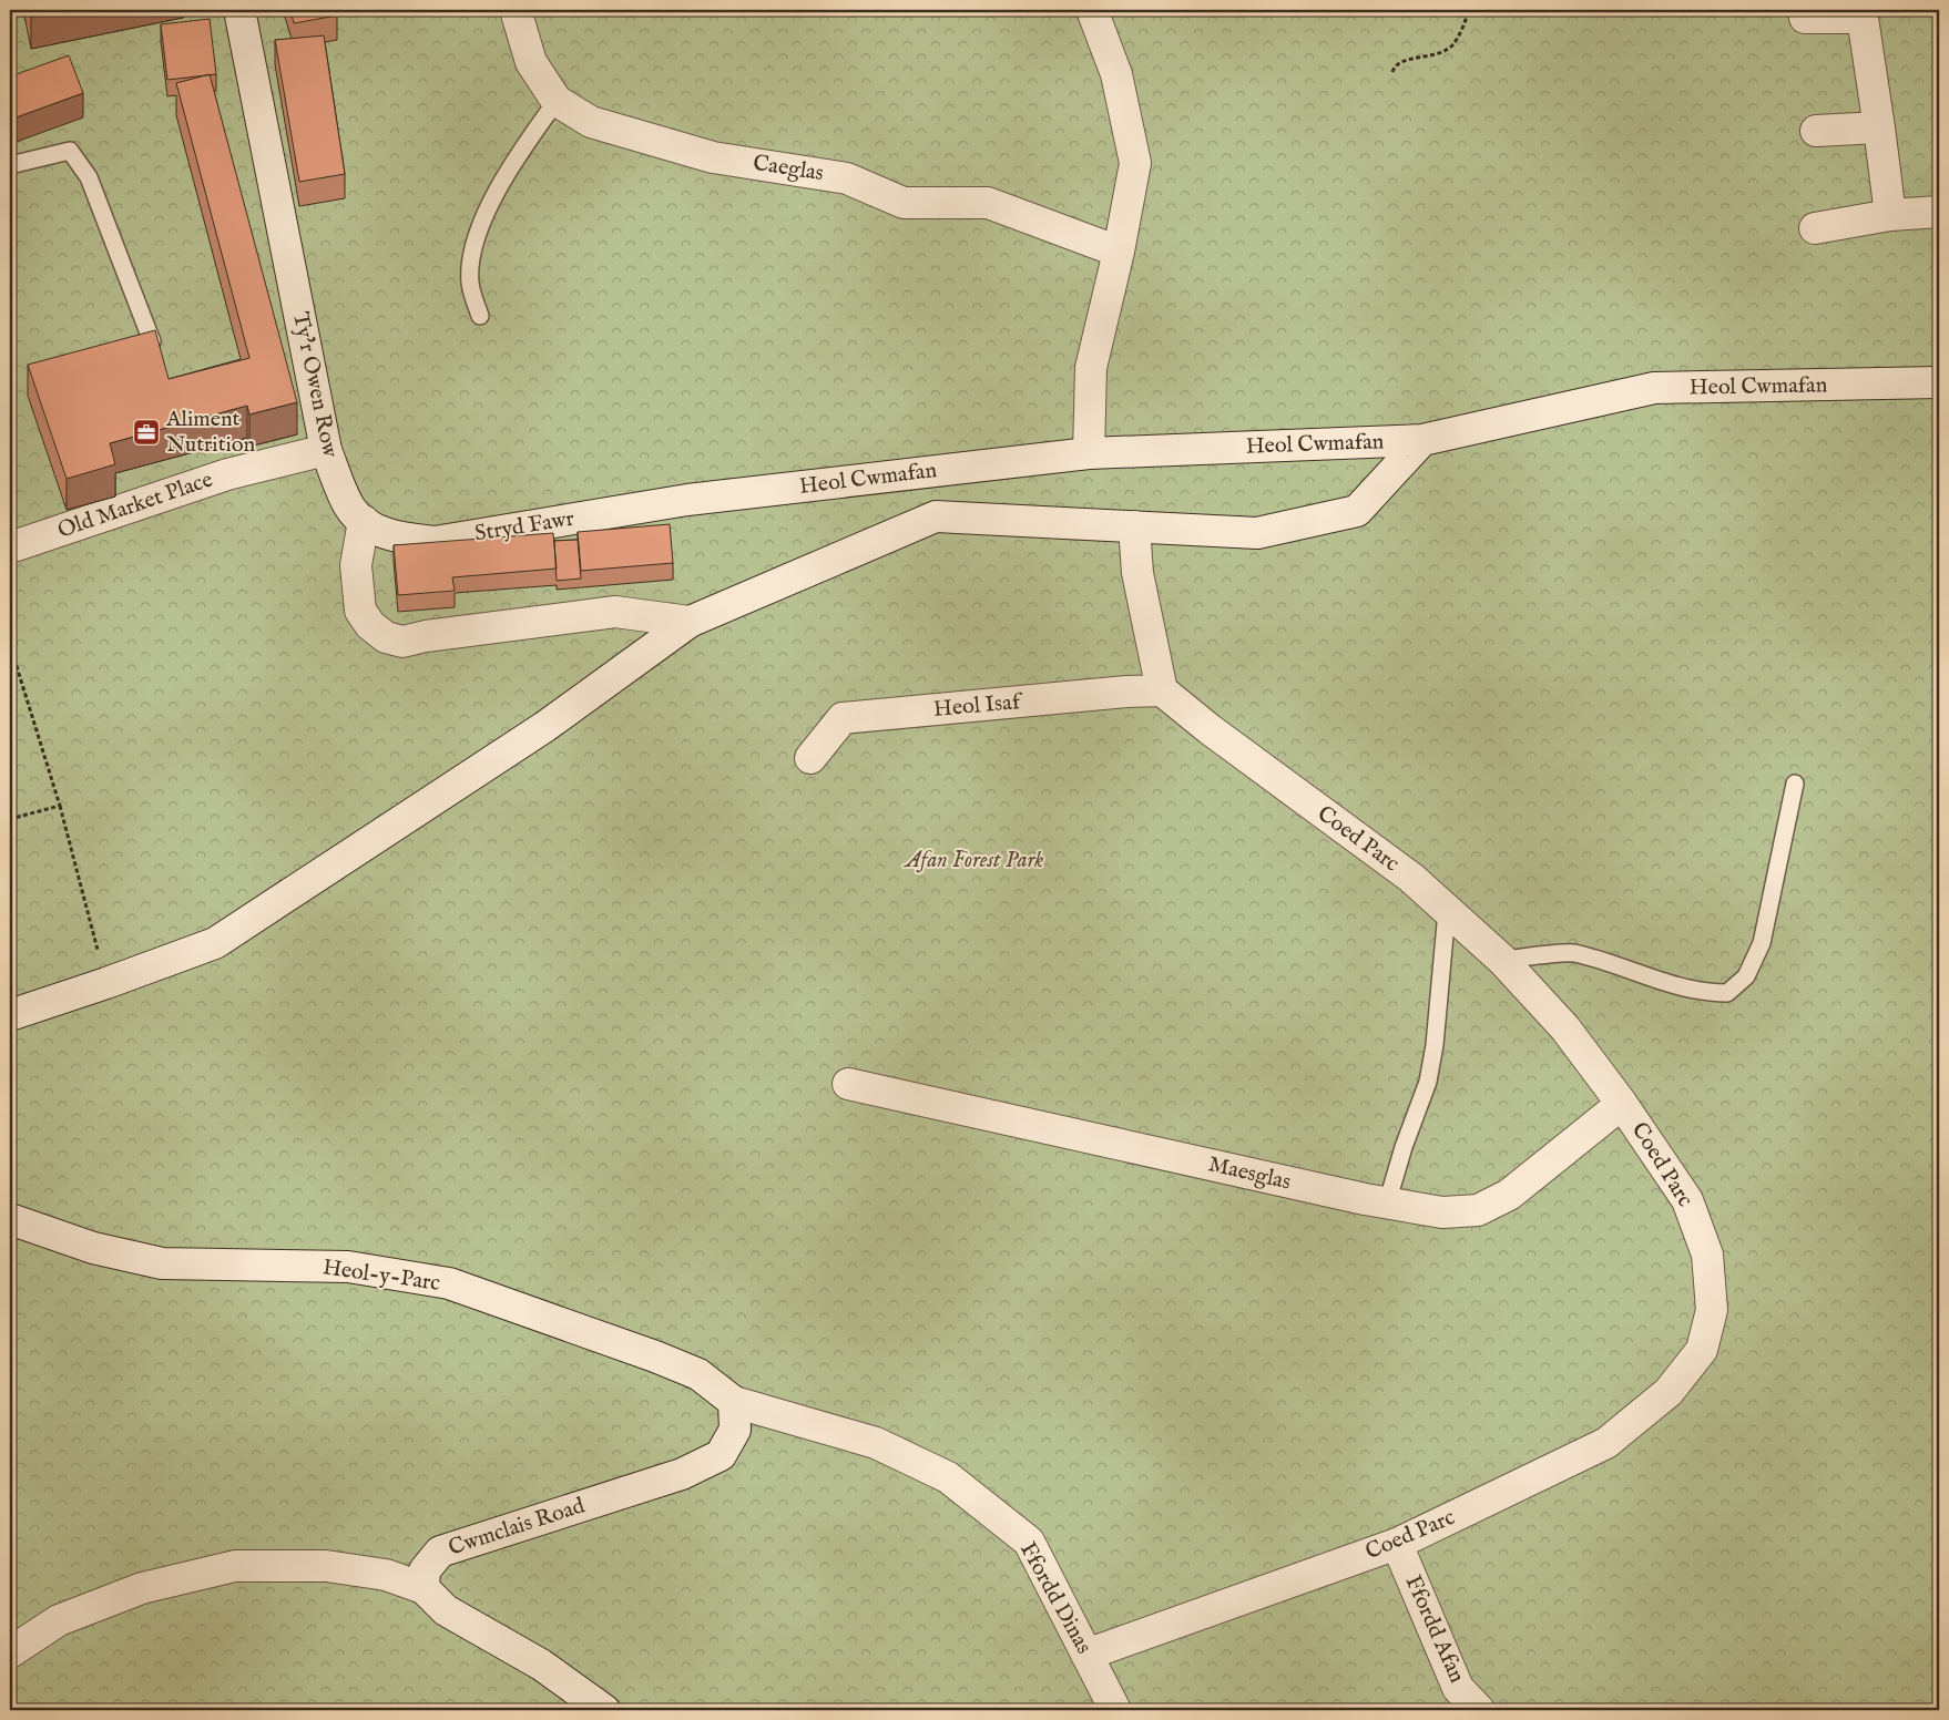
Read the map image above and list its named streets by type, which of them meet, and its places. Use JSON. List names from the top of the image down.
{
  "streets": {
    "street": [
      "Caeglas",
      "Ty'r Owen Row",
      "Heol Cwmafan",
      "Old Market Place",
      "Stryd Fawr",
      "Heol Isaf",
      "Coed Parc",
      "Maesglas",
      "Heol-y-Parc",
      "Cwmclais Road",
      "Ffordd Dinas",
      "Ffordd Afan"
    ]
  },
  "crossings": [
    ["Ty'r Owen Row", "Old Market Place"],
    ["Ty'r Owen Row", "Stryd Fawr"],
    ["Heol Cwmafan", "Stryd Fawr"],
    ["Heol Isaf", "Coed Parc"],
    ["Coed Parc", "Maesglas"],
    ["Coed Parc", "Ffordd Dinas"],
    ["Coed Parc", "Ffordd Afan"],
    ["Heol-y-Parc", "Cwmclais Road"],
    ["Heol-y-Parc", "Ffordd Dinas"],
    ["Cwmclais Road", "Ffordd Dinas"]
  ],
  "parks": ["Afan Forest Park"],
  "places": {
    "office": ["Aliment Nutrition"]
  }
}
